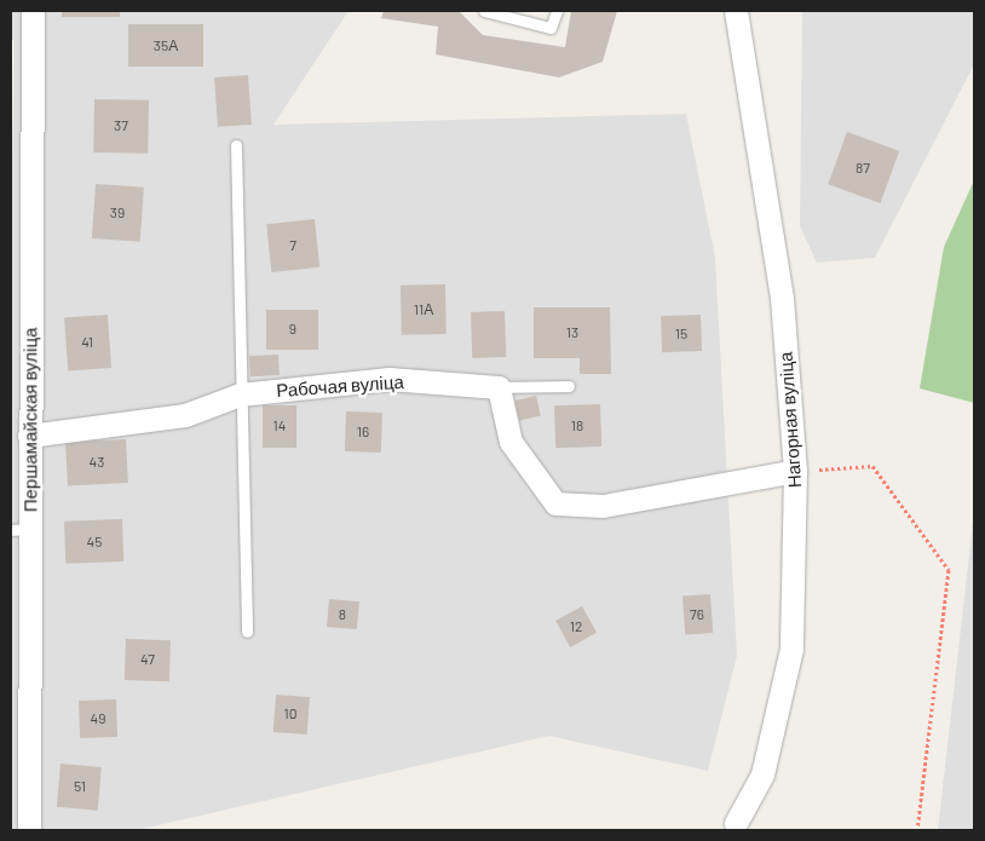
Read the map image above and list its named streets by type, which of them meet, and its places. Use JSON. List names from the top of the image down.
{
  "streets": {
    "street": ["Рабочая вуліца", "Першамайская вуліца", "Нагорная вуліца"]
  },
  "crossings": [
    ["Рабочая вуліца", "Першамайская вуліца"]
  ],
  "house_numbers": [
    "35А",
    "37",
    "87",
    "39",
    "7",
    "11А",
    "9",
    "13",
    "15",
    "41",
    "14",
    "18",
    "16",
    "43",
    "45",
    "8",
    "76",
    "12",
    "47",
    "10",
    "49",
    "51"
  ]
}
